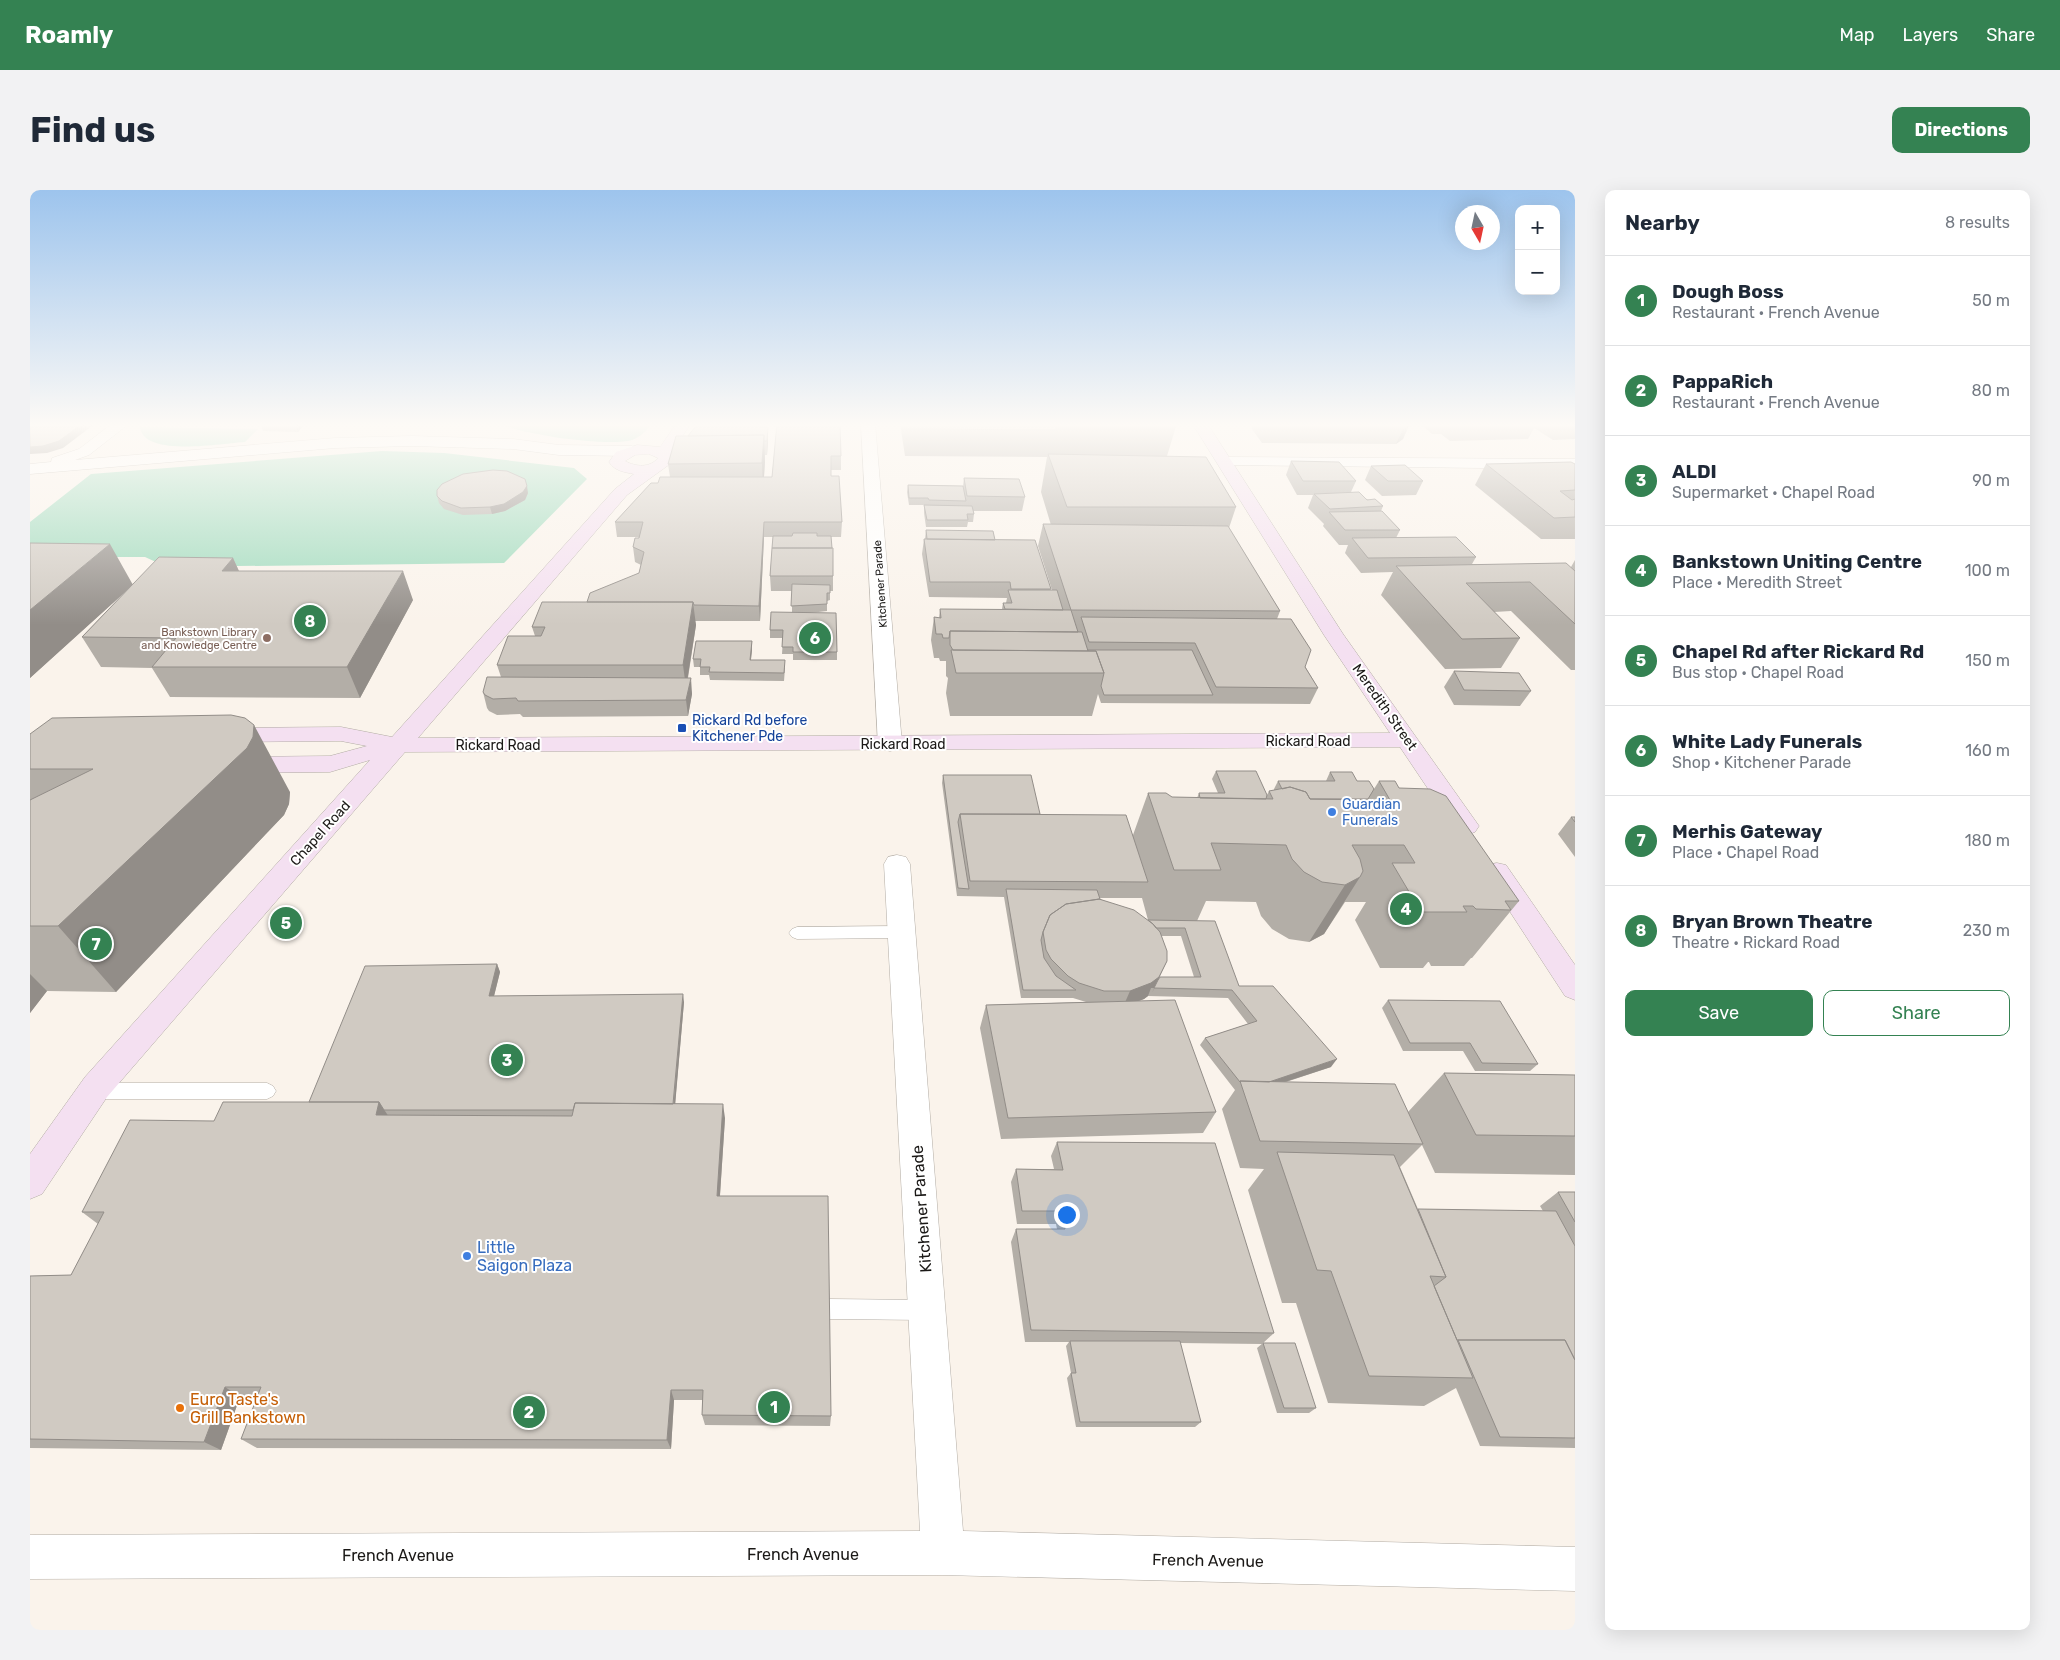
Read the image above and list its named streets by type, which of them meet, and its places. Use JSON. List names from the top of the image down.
{
  "streets": {
    "main road": ["Meredith Street", "Rickard Road", "Chapel Road"],
    "street": ["Kitchener Parade", "French Avenue"]
  },
  "crossings": [
    ["Kitchener Parade", "Rickard Road"],
    ["Kitchener Parade", "French Avenue"],
    ["Meredith Street", "Rickard Road"],
    ["Rickard Road", "Chapel Road"]
  ],
  "places": {
    "other": [
      "Bankstown Library and Knowledge Centre",
      "Guardian Funerals",
      "Little Saigon Plaza",
      "Euro Taste's Grill Bankstown"
    ],
    "transit": ["Rickard Rd before Kitchener Pde"]
  },
  "north": "bottom",
  "page": {
    "header": "Roamly",
    "nav": ["Map", "Layers", "Share"],
    "buttons": [
      "Directions",
      ["Save", "Share"]
    ],
    "title": "Find us",
    "heading": ["Nearby", "8 results"],
    "map_buttons": ["+", "−"],
    "list": [
      {
        "mark": "1",
        "name": "Dough Boss",
        "note": "Restaurant · French Avenue",
        "value": "50 m"
      },
      {
        "mark": "2",
        "name": "PappaRich",
        "note": "Restaurant · French Avenue",
        "value": "80 m"
      },
      {
        "mark": "3",
        "name": "ALDI",
        "note": "Supermarket · Chapel Road",
        "value": "90 m"
      },
      {
        "mark": "4",
        "name": "Bankstown Uniting Centre",
        "note": "Place · Meredith Street",
        "value": "100 m"
      },
      {
        "mark": "5",
        "name": "Chapel Rd after Rickard Rd",
        "note": "Bus stop · Chapel Road",
        "value": "150 m"
      },
      {
        "mark": "6",
        "name": "White Lady Funerals",
        "note": "Shop · Kitchener Parade",
        "value": "160 m"
      },
      {
        "mark": "7",
        "name": "Merhis Gateway",
        "note": "Place · Chapel Road",
        "value": "180 m"
      },
      {
        "mark": "8",
        "name": "Bryan Brown Theatre",
        "note": "Theatre · Rickard Road",
        "value": "230 m"
      }
    ],
    "pins": [
      "8",
      "6",
      "4",
      "5",
      "7",
      "3",
      "1",
      "2"
    ]
  }
}
